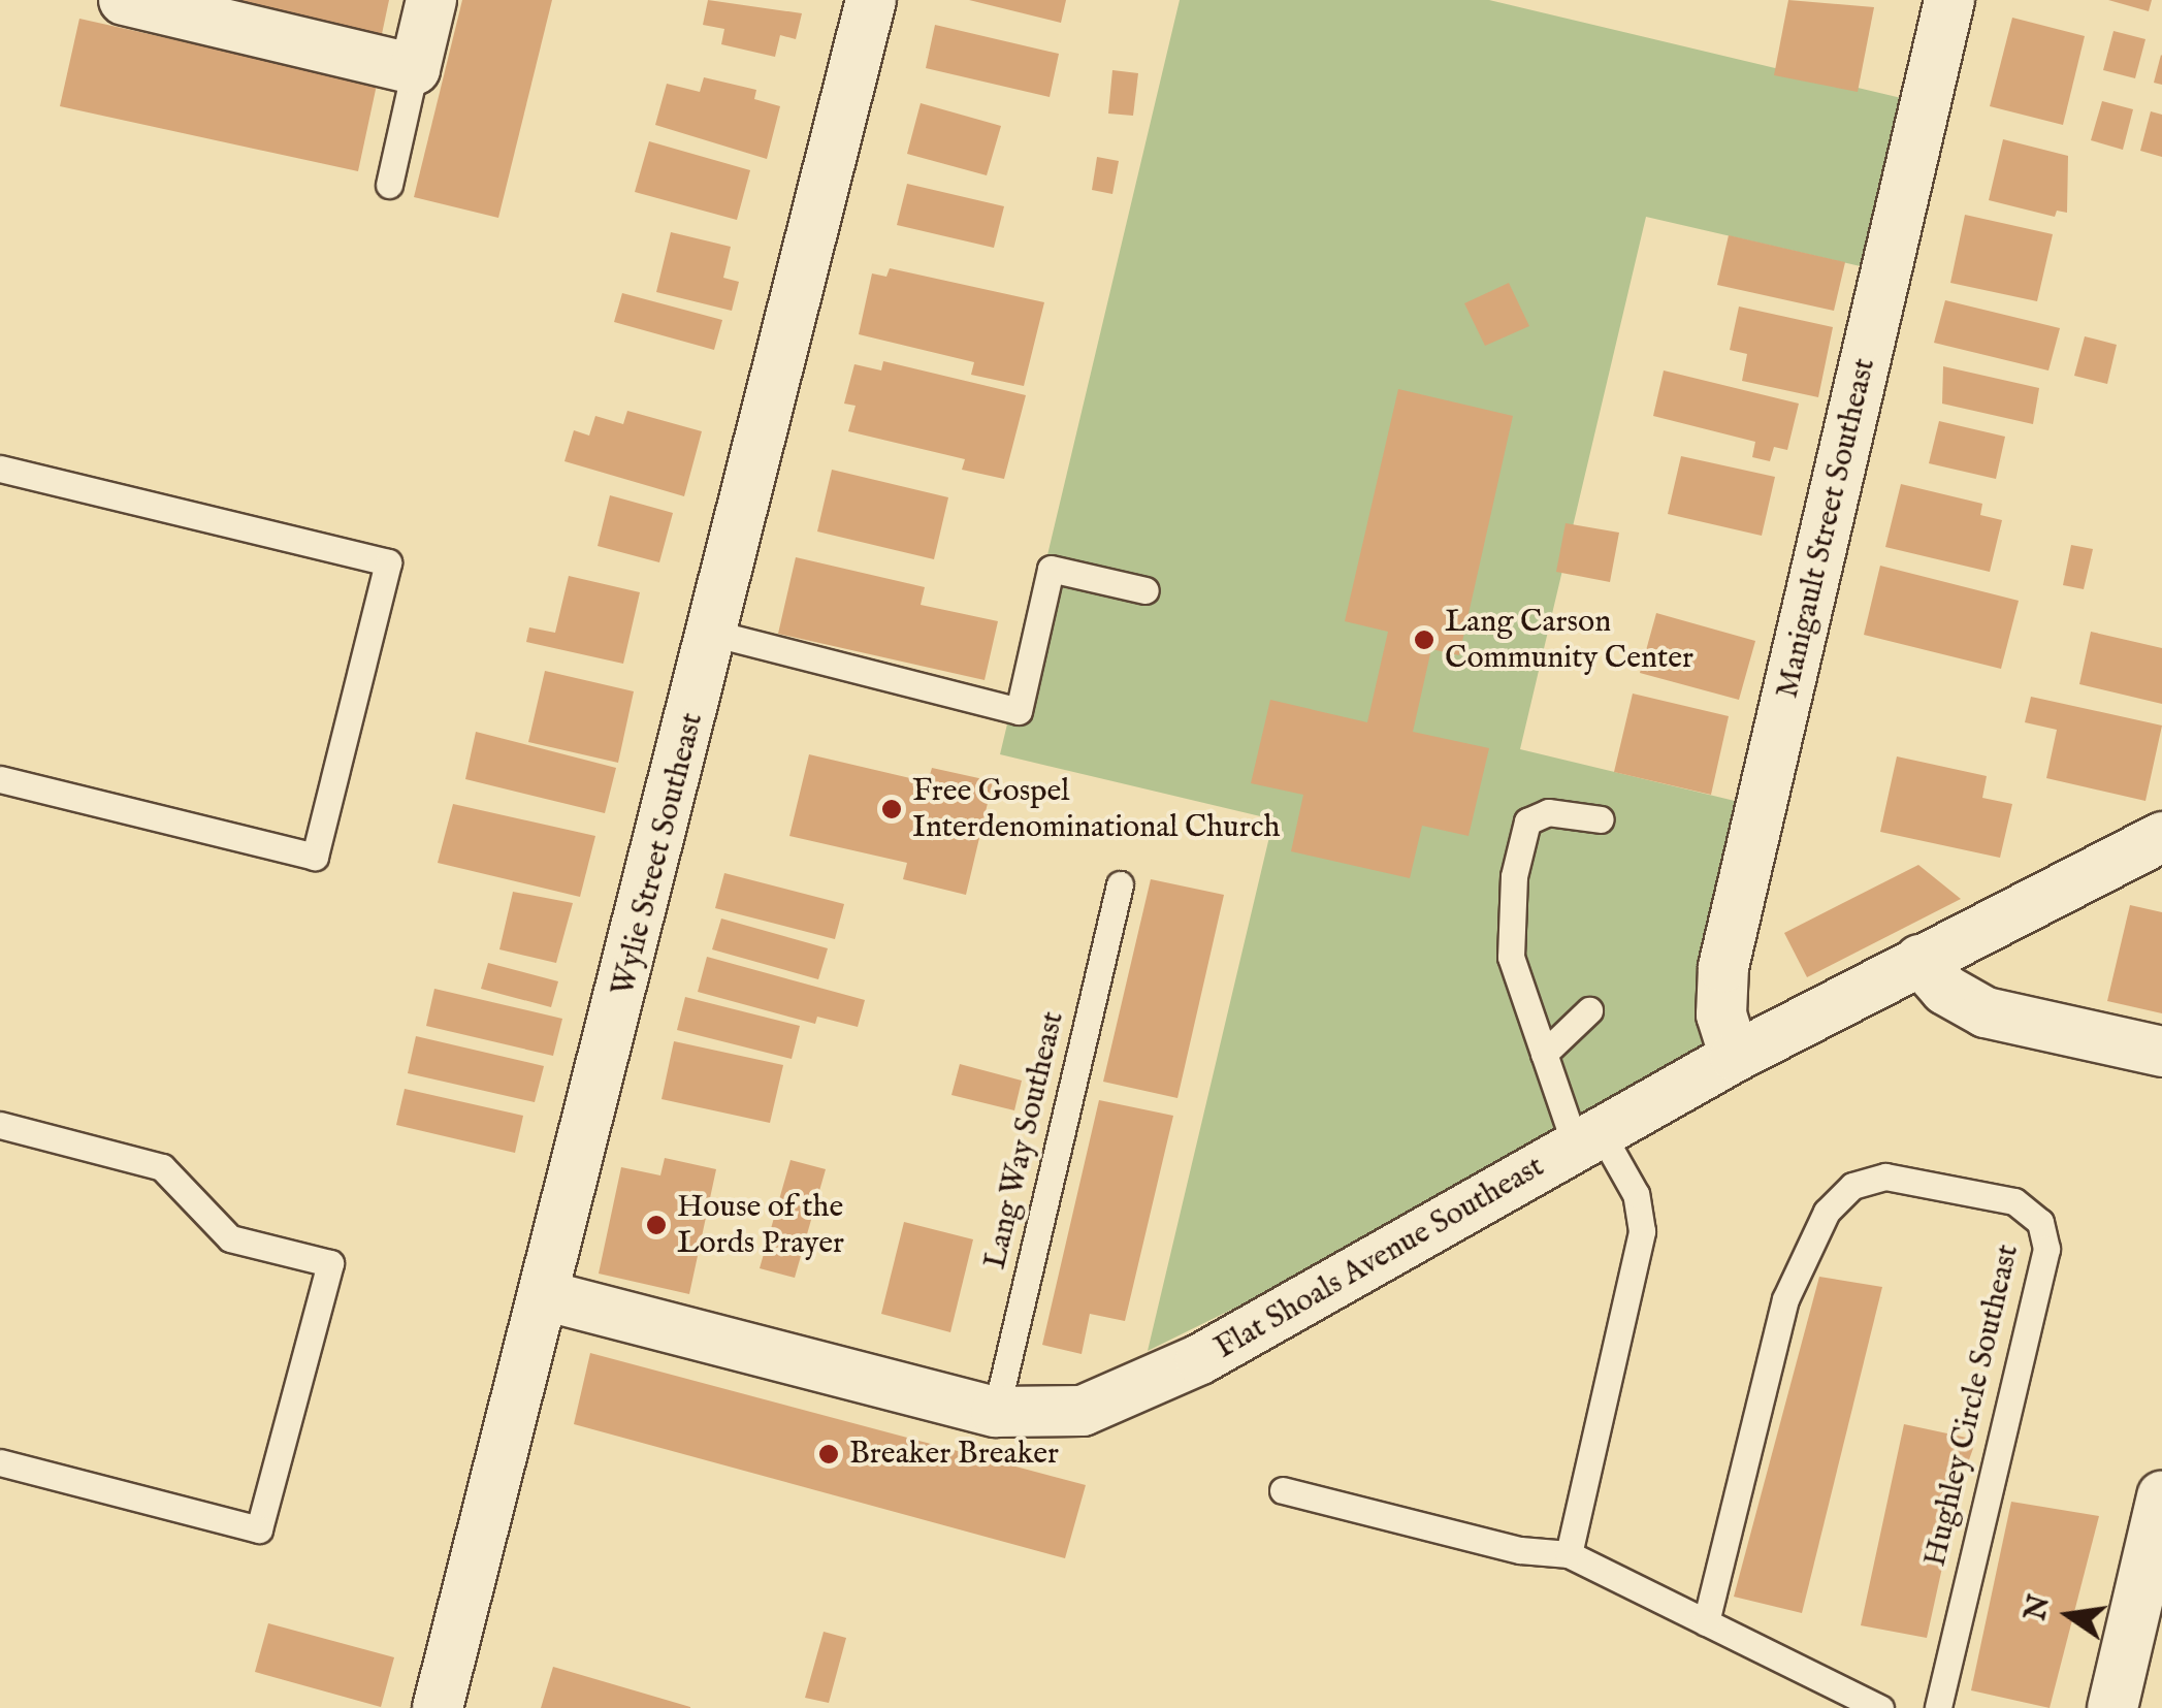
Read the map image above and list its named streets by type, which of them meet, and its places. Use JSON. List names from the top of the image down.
{
  "streets": {
    "street": ["Manigault Street Southeast", "Wylie Street Southeast", "Flat Shoals Avenue Southeast"],
    "lane": ["Lang Way Southeast", "Hughley Circle Southeast"]
  },
  "crossings": [
    ["Manigault Street Southeast", "Flat Shoals Avenue Southeast"],
    ["Wylie Street Southeast", "Flat Shoals Avenue Southeast"],
    ["Lang Way Southeast", "Flat Shoals Avenue Southeast"]
  ],
  "places": [
    "Lang Carson Community Center",
    "Free Gospel Interdenominational Church",
    "House of the Lords Prayer",
    "Breaker Breaker"
  ],
  "north": "left"
}
